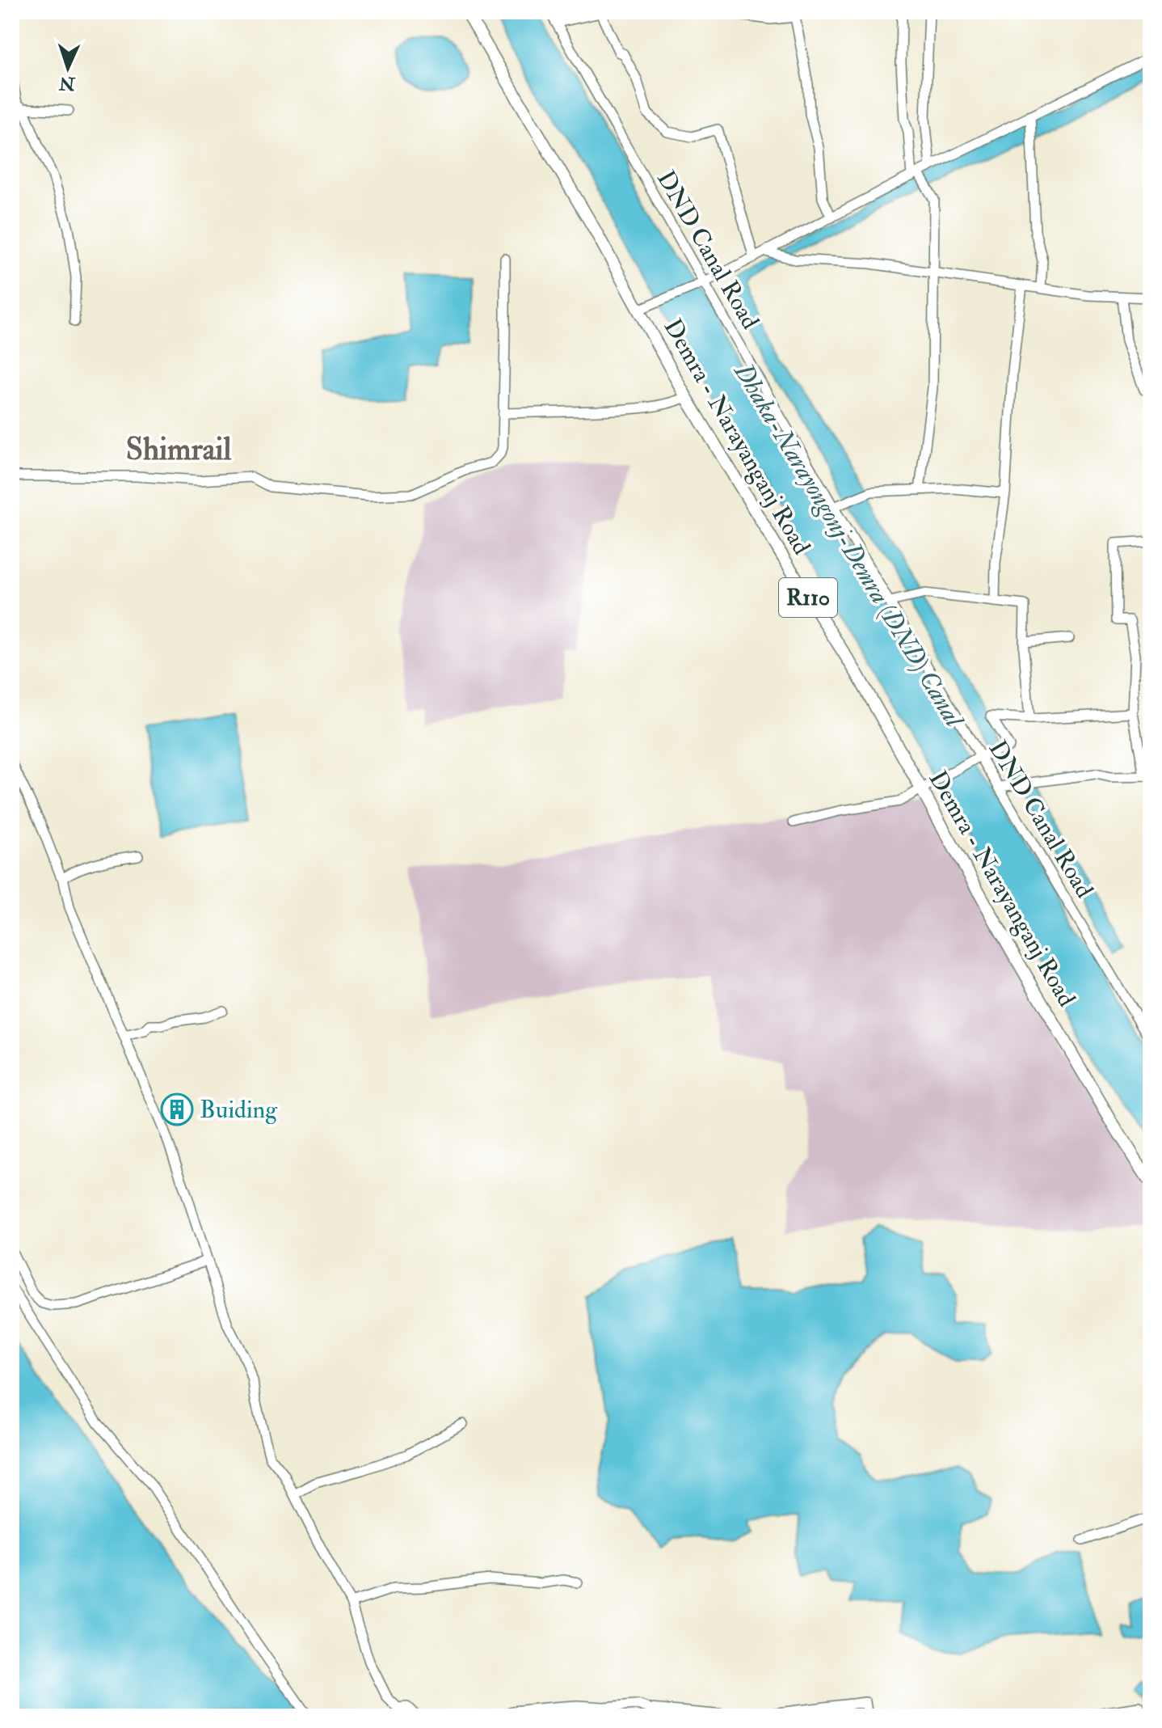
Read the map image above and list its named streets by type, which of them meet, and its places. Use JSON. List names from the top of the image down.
{
  "streets": {
    "main road": ["Demra - Narayanganj Road", "R110"],
    "street": ["DND Canal Road"]
  },
  "districts": ["Shimrail"],
  "water": ["Dhaka-Narayongonj-Demra (DND) Canal"],
  "places": {
    "building": ["Buiding"]
  },
  "north": "bottom"
}
